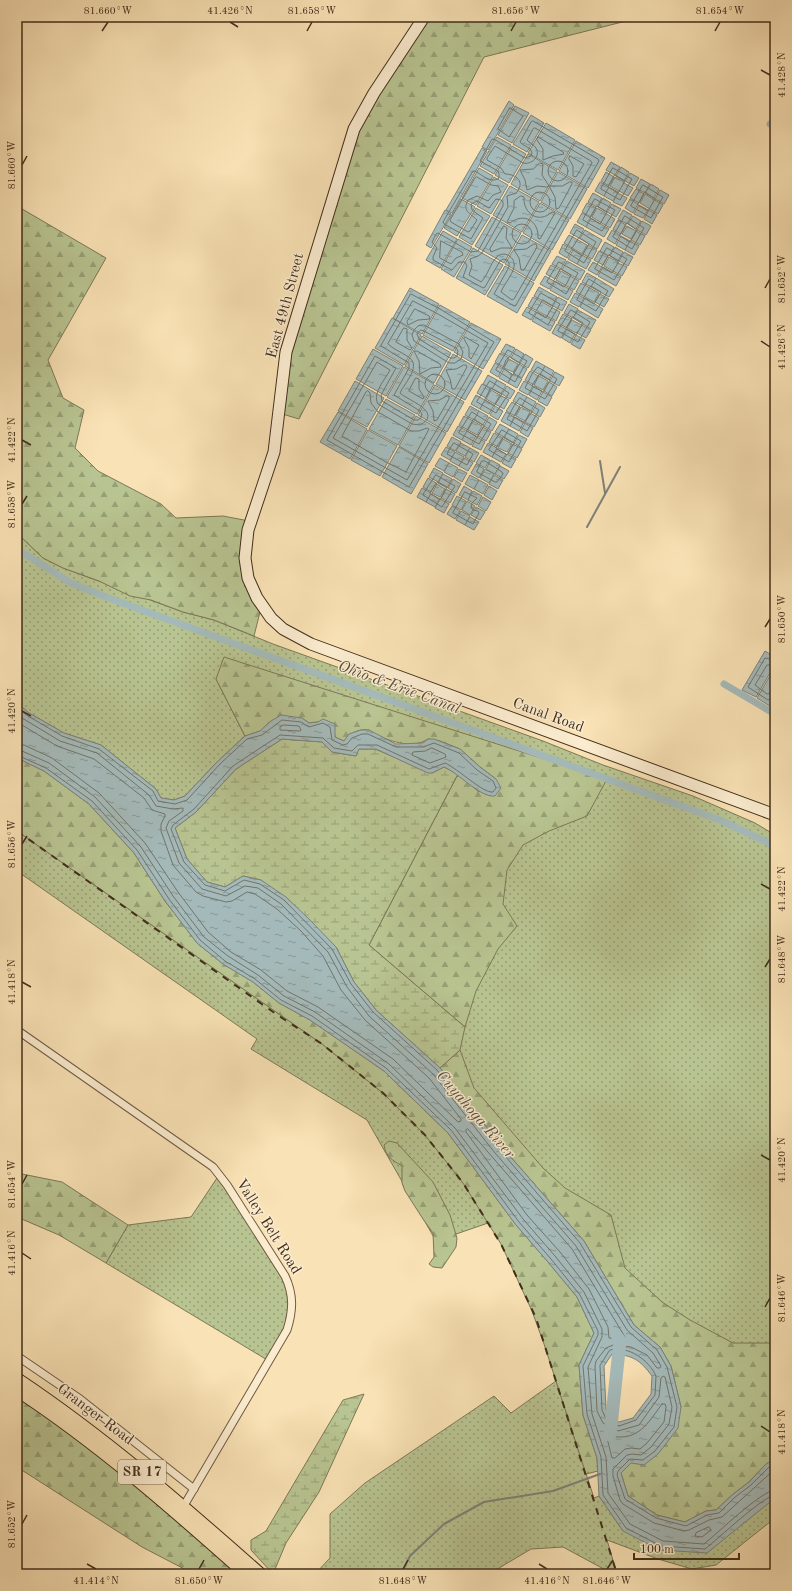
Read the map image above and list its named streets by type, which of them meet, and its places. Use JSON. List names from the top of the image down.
{
  "streets": {
    "main road": ["Granger Road", "SR 17"],
    "street": ["East 49th Street", "Canal Road", "Valley Belt Road"]
  },
  "crossings": [
    ["East 49th Street", "Canal Road"],
    ["Valley Belt Road", "Granger Road"]
  ],
  "water": ["Ohio & Erie Canal", "Cuyahoga River"],
  "scale_bar": "100 m",
  "coordinates": [
    "81.660°W",
    "41.426°N",
    "81.658°W",
    "81.656°W",
    "81.654°W",
    "41.428°N",
    "81.652°W",
    "41.422°N",
    "81.650°W",
    "41.420°N",
    "81.648°W",
    "41.418°N",
    "41.416°N",
    "81.646°W",
    "41.414°N"
  ]
}
